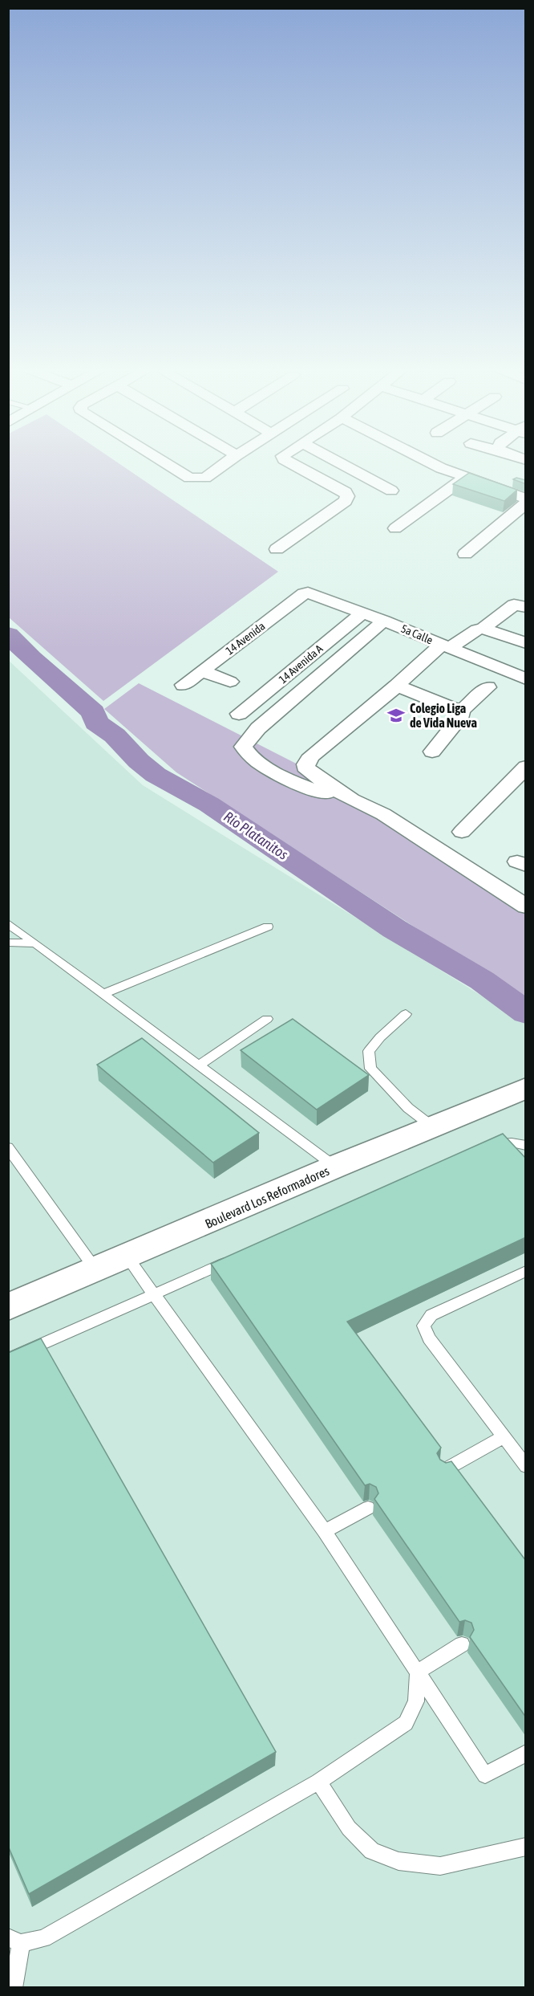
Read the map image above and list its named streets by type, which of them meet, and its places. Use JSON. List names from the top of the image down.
{
  "streets": {
    "main road": ["Boulevard Los Reformadores"],
    "street": ["5a Calle", "14 Avenida", "14 Avenida A"]
  },
  "crossings": [
    ["5a Calle", "14 Avenida"],
    ["5a Calle", "14 Avenida A"]
  ],
  "water": ["Río Platanitos"],
  "places": {
    "school or university": ["Colegio Liga de Vida Nueva"]
  }
}
